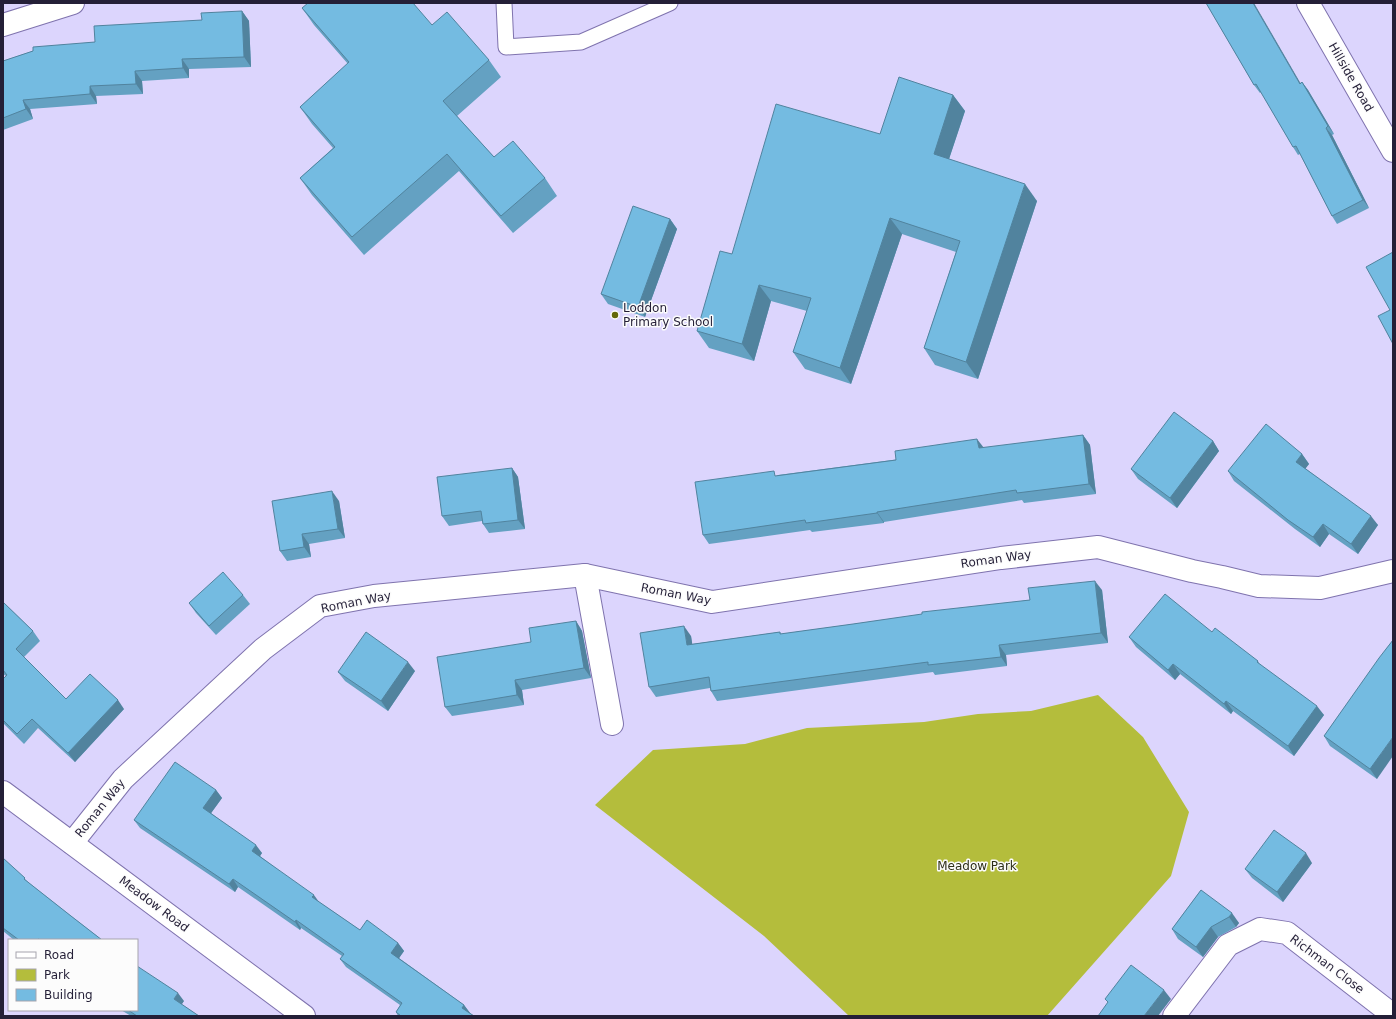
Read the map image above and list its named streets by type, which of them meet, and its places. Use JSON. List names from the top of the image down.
{
  "streets": {
    "street": [
      "Hillside Road",
      "Roman Way",
      "Meadow Road",
      "Richman Close"
    ]
  },
  "crossings": [
    ["Roman Way", "Meadow Road"]
  ],
  "parks": ["Meadow Park"],
  "places": ["Loddon Primary School"],
  "legend": ["Road", "Park", "Building"]
}
